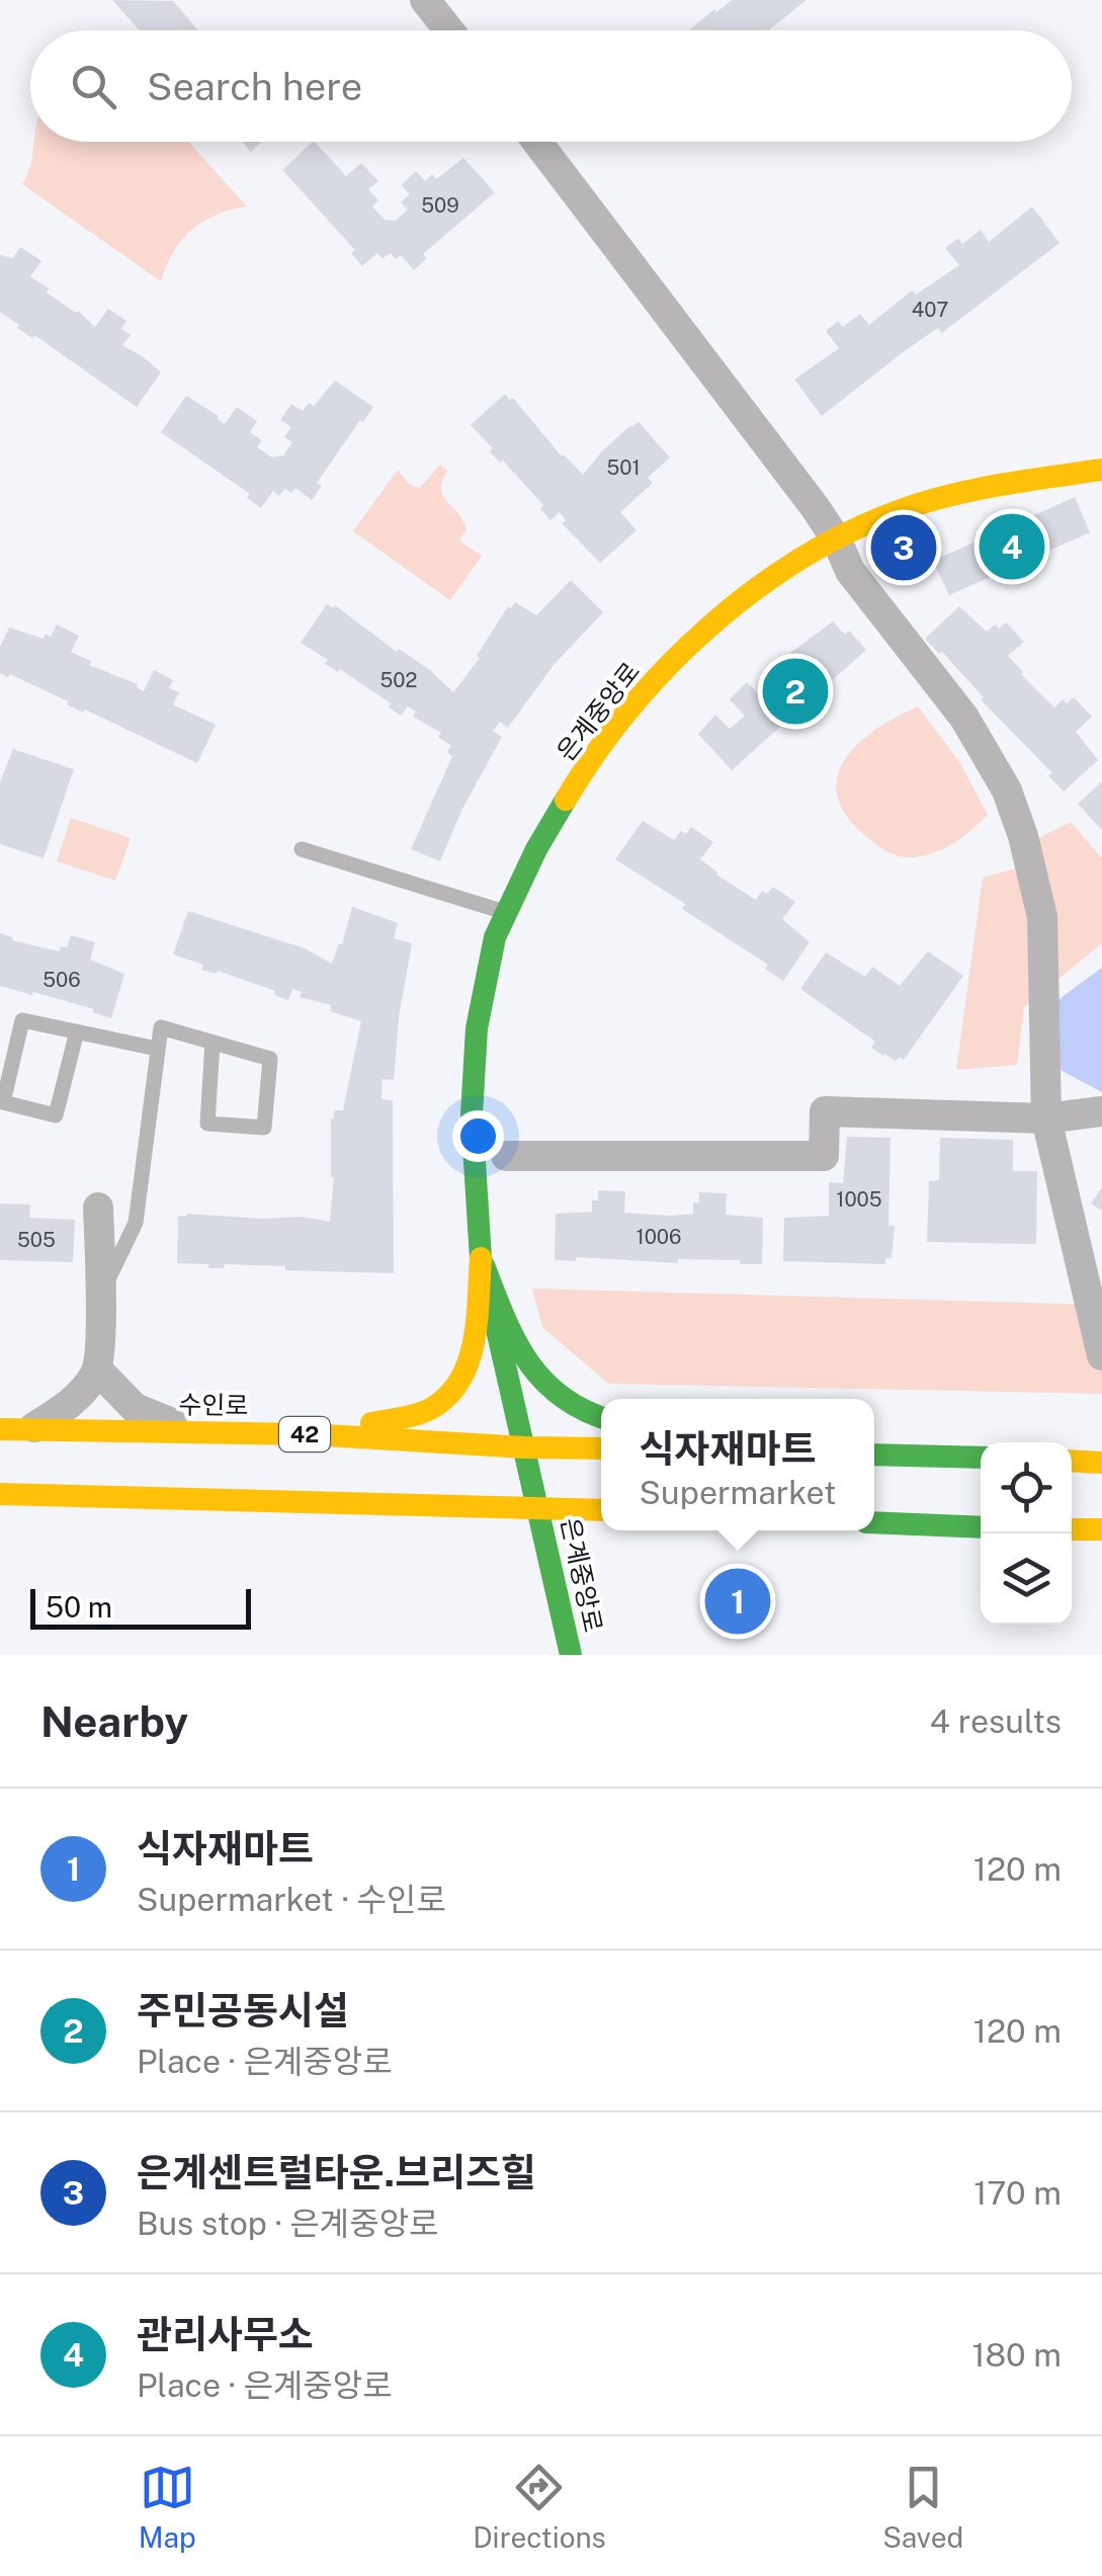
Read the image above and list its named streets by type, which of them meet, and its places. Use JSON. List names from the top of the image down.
{
  "streets": {
    "main road": ["은계중앙로", "수인로", "42"]
  },
  "crossings": [
    ["은계중앙로", "수인로"]
  ],
  "house_numbers": [
    "509",
    "407",
    "501",
    "502",
    "506",
    "1005",
    "1006",
    "505"
  ],
  "scale_bar": "50 m",
  "page": {
    "search": "Search here",
    "pins": [
      "4",
      "3",
      "2",
      "1"
    ],
    "popup": ["식자재마트", "Supermarket"],
    "scale": "50 m",
    "heading": ["Nearby", "4 results"],
    "list": [
      {
        "mark": "1",
        "name": "식자재마트",
        "note": "Supermarket · 수인로",
        "value": "120 m"
      },
      {
        "mark": "2",
        "name": "주민공동시설",
        "note": "Place · 은계중앙로",
        "value": "120 m"
      },
      {
        "mark": "3",
        "name": "은계센트럴타운.브리즈힐",
        "note": "Bus stop · 은계중앙로",
        "value": "170 m"
      },
      {
        "mark": "4",
        "name": "관리사무소",
        "note": "Place · 은계중앙로",
        "value": "180 m"
      }
    ],
    "nav": ["Map", "Directions", "Saved"]
  }
}
